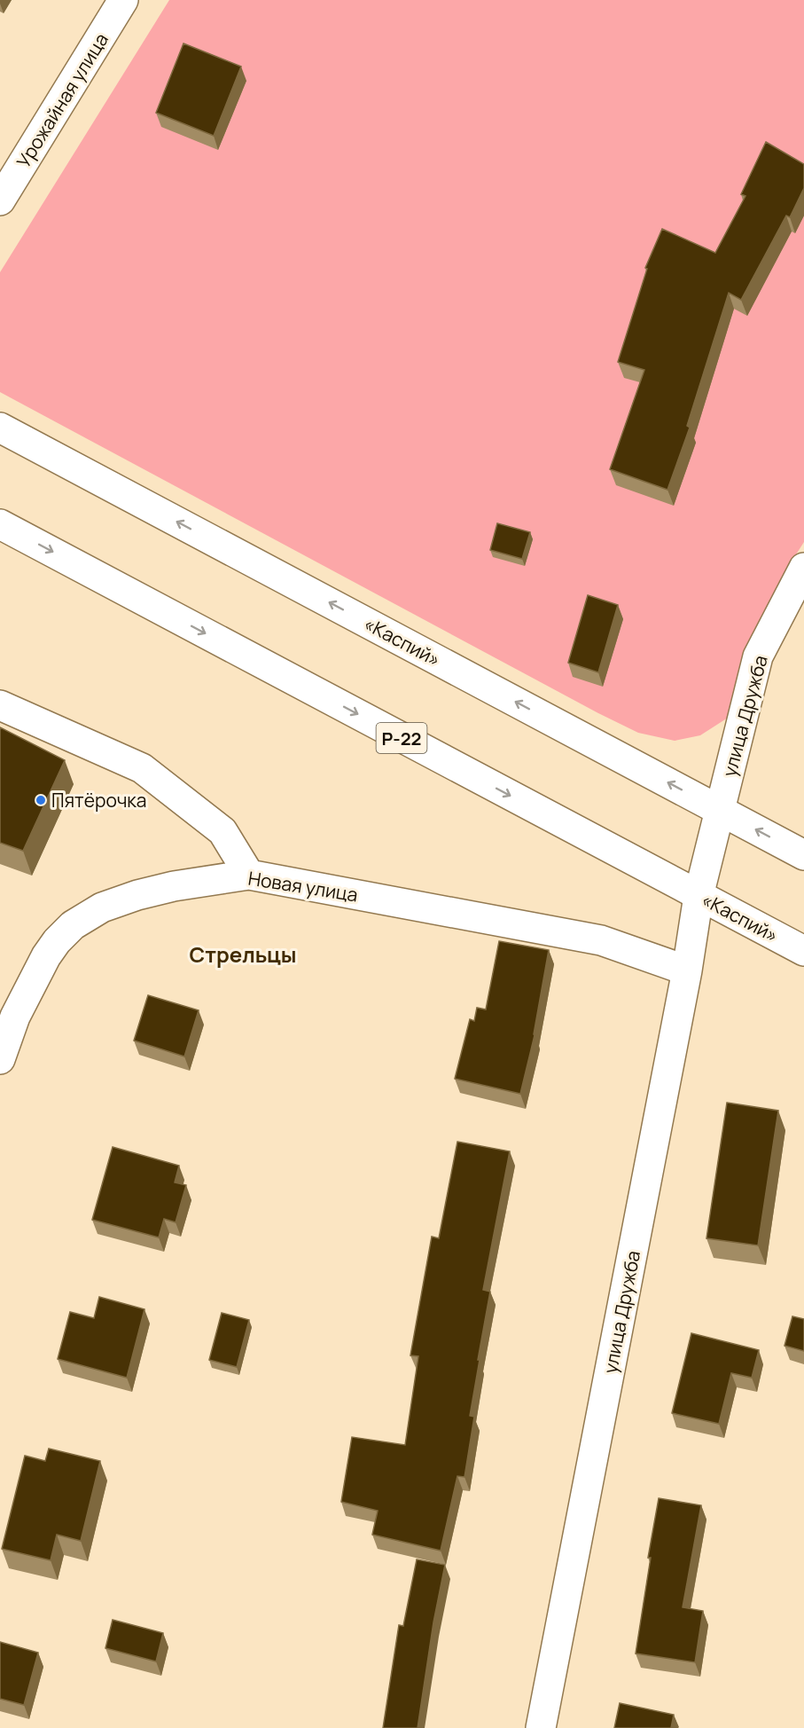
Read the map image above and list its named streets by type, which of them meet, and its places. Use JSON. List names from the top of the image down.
{
  "streets": {
    "street": [
      "Урожайная улица",
      "«Каспий»",
      "улица Дружба",
      "Р-22",
      "Новая улица"
    ]
  },
  "crossings": [
    ["«Каспий»", "улица Дружба"],
    ["улица Дружба", "Новая улица"]
  ],
  "districts": ["Стрельцы"],
  "places": ["Пятёрочка"]
}
